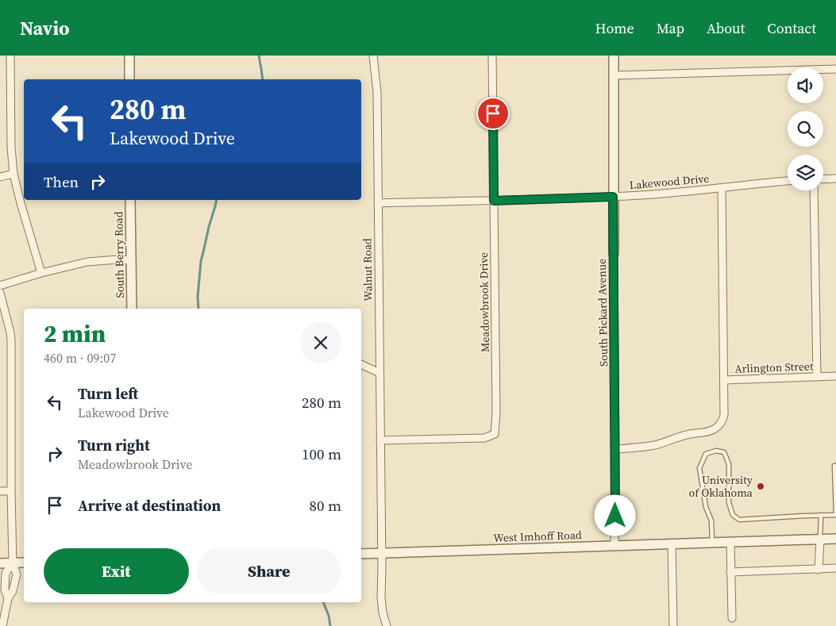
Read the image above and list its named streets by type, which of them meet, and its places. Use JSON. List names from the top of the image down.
{
  "streets": {
    "street": [
      "Lakewood Drive",
      "South Berry Road",
      "Walnut Road",
      "Meadowbrook Drive",
      "South Pickard Avenue",
      "Arlington Street",
      "West Imhoff Road"
    ]
  },
  "crossings": [
    ["Lakewood Drive", "Walnut Road"],
    ["Lakewood Drive", "Meadowbrook Drive"],
    ["Lakewood Drive", "South Pickard Avenue"],
    ["Walnut Road", "Meadowbrook Drive"],
    ["Walnut Road", "West Imhoff Road"],
    ["South Pickard Avenue", "Arlington Street"],
    ["South Pickard Avenue", "West Imhoff Road"]
  ],
  "places": ["University of Oklahoma"],
  "page": {
    "header": "Navio",
    "nav": [
      "Home",
      "Map",
      "About",
      "Contact"
    ],
    "turn": ["280 m", "Lakewood Drive"],
    "then": "Then",
    "heading": ["2 min", "460 m · 09:07"],
    "list": [
      {
        "name": "Turn left",
        "note": "Lakewood Drive",
        "value": "280 m"
      },
      {
        "name": "Turn right",
        "note": "Meadowbrook Drive",
        "value": "100 m"
      },
      {
        "name": "Arrive at destination",
        "value": "80 m"
      }
    ],
    "buttons": ["Exit", "Share"]
  }
}
